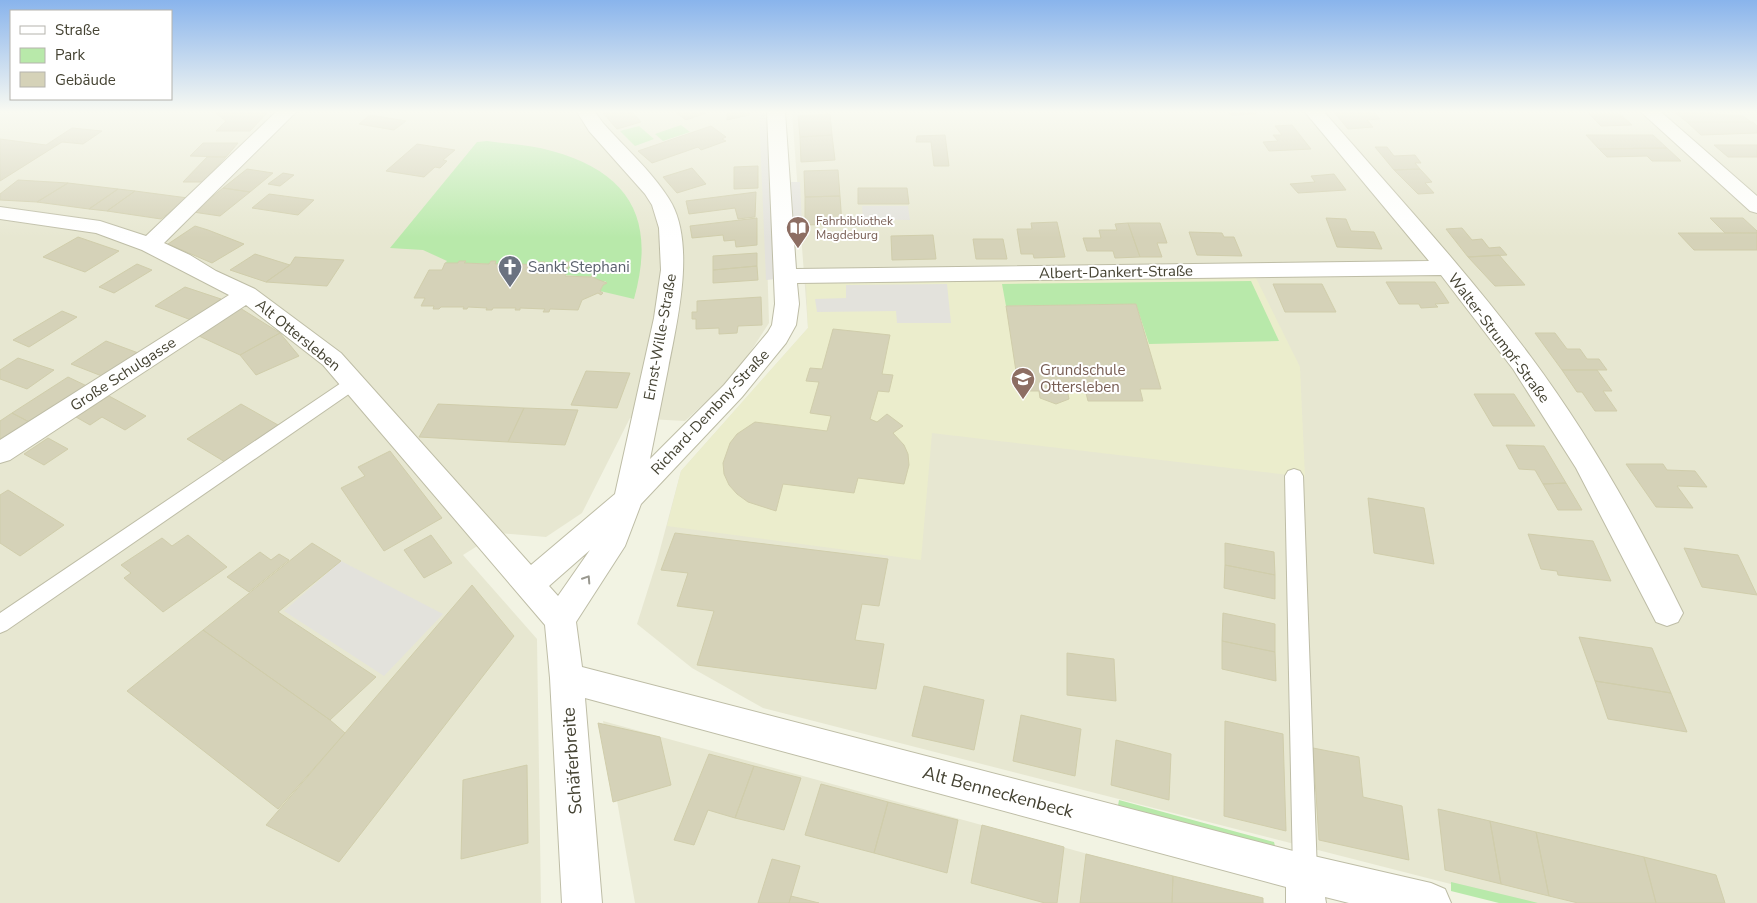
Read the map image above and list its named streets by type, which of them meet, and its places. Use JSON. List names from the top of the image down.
{
  "streets": {
    "street": [
      "Albert-Dankert-Straße",
      "Alt Ottersleben",
      "Ernst-Wille-Straße",
      "Walter-Strumpf-Straße",
      "Große Schulgasse",
      "Richard-Dembny-Straße",
      "Schäferbreite",
      "Alt Benneckenbeck"
    ]
  },
  "crossings": [
    ["Albert-Dankert-Straße", "Walter-Strumpf-Straße"],
    ["Albert-Dankert-Straße", "Richard-Dembny-Straße"],
    ["Alt Ottersleben", "Große Schulgasse"],
    ["Alt Ottersleben", "Richard-Dembny-Straße"],
    ["Alt Ottersleben", "Schäferbreite"],
    ["Ernst-Wille-Straße", "Richard-Dembny-Straße"],
    ["Richard-Dembny-Straße", "Schäferbreite"],
    ["Schäferbreite", "Alt Benneckenbeck"]
  ],
  "places": {
    "library": ["Fahrbibliothek Magdeburg"],
    "church": ["Sankt Stephani"],
    "school or university": ["Grundschule Ottersleben"]
  },
  "legend": ["Straße", "Park", "Gebäude"]
}
